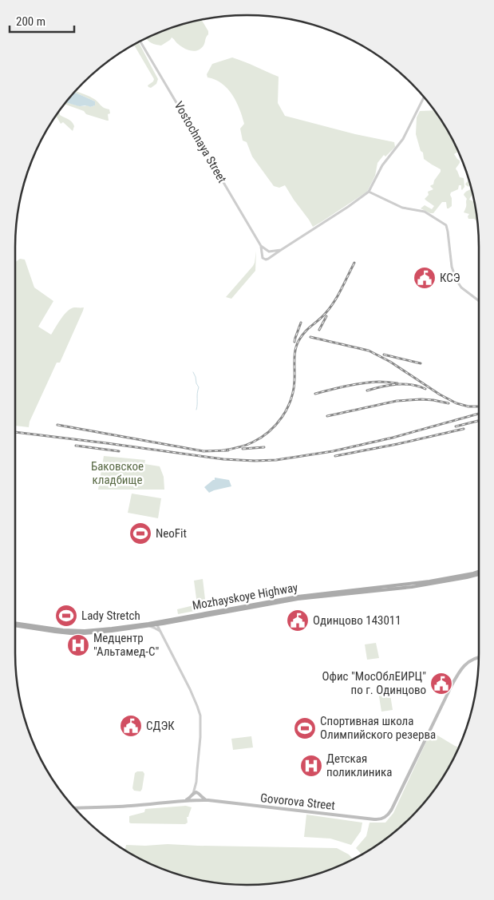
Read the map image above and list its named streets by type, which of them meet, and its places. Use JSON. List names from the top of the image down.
{
  "streets": {
    "main road": ["Mozhayskoye Highway", "Govorova Street"],
    "street": ["Vostochnaya Street"]
  },
  "parks": ["Баковское кладбище"],
  "places": {
    "public building": [
      "КСЭ",
      "Одинцово 143011",
      "Офис \"МосОблЕИРЦ\" по г. Одинцово",
      "СДЭК"
    ],
    "sports": ["NeoFit", "Lady Stretch", "Спортивная школа Олимпийского резерва"],
    "hospital": ["Медцентр \"Альтамед-С\"", "Детская поликлиника"]
  },
  "scale_bar": "200 m"
}
